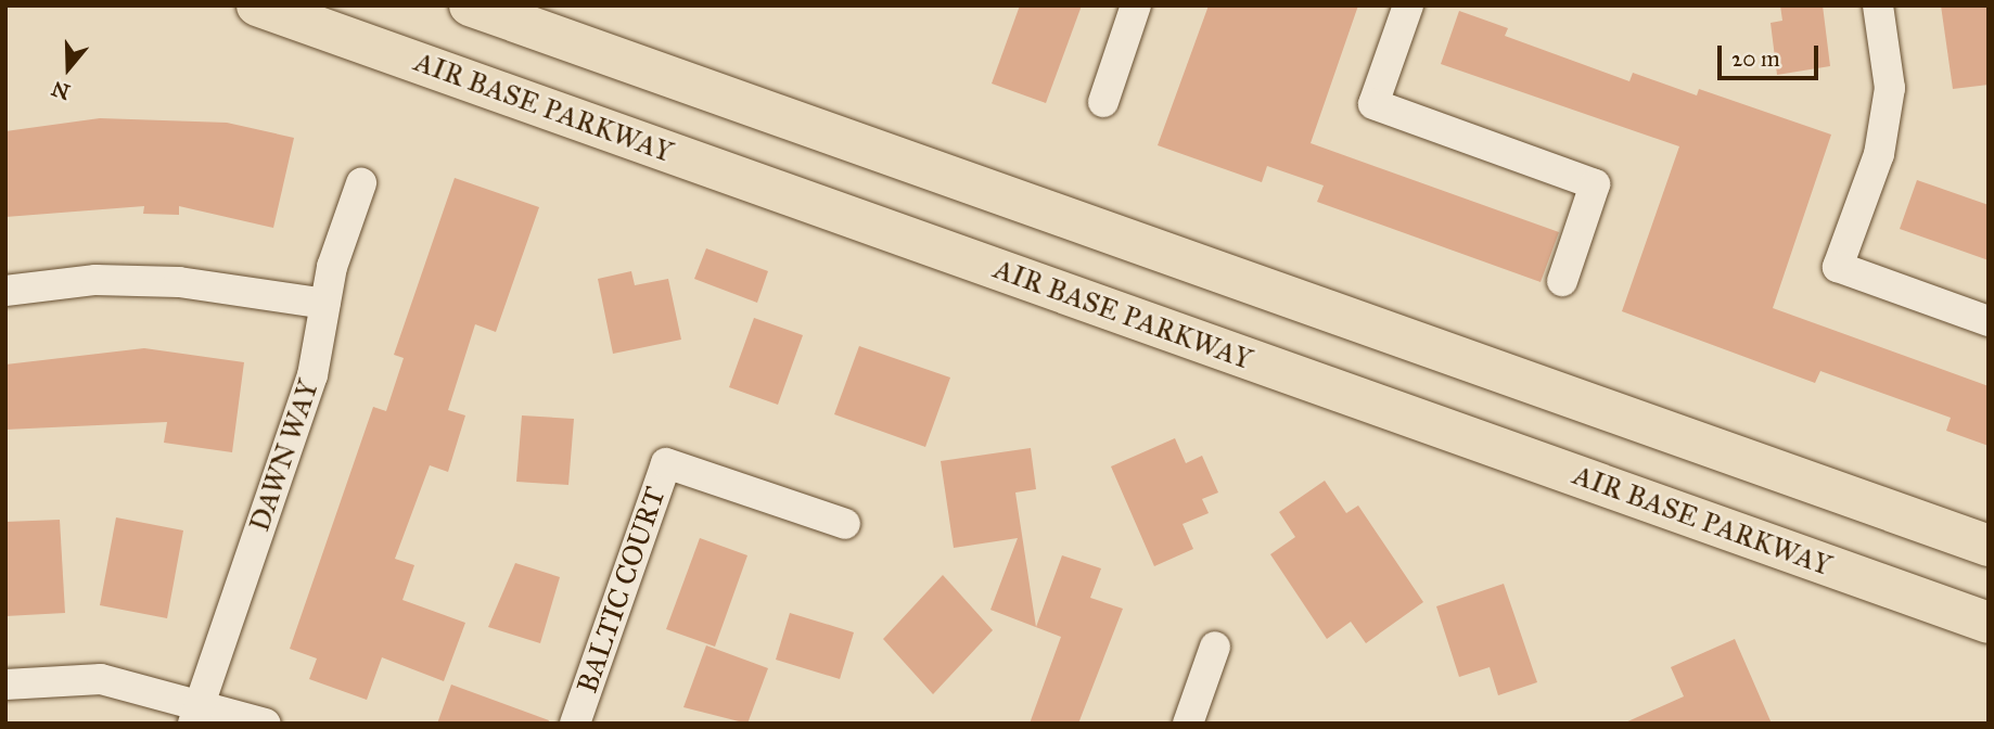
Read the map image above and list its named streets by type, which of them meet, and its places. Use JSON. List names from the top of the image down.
{
  "streets": {
    "main road": ["AIR BASE PARKWAY"],
    "street": ["DAWN WAY", "BALTIC COURT"]
  },
  "scale_bar": "20 m",
  "north": "bottom"
}
